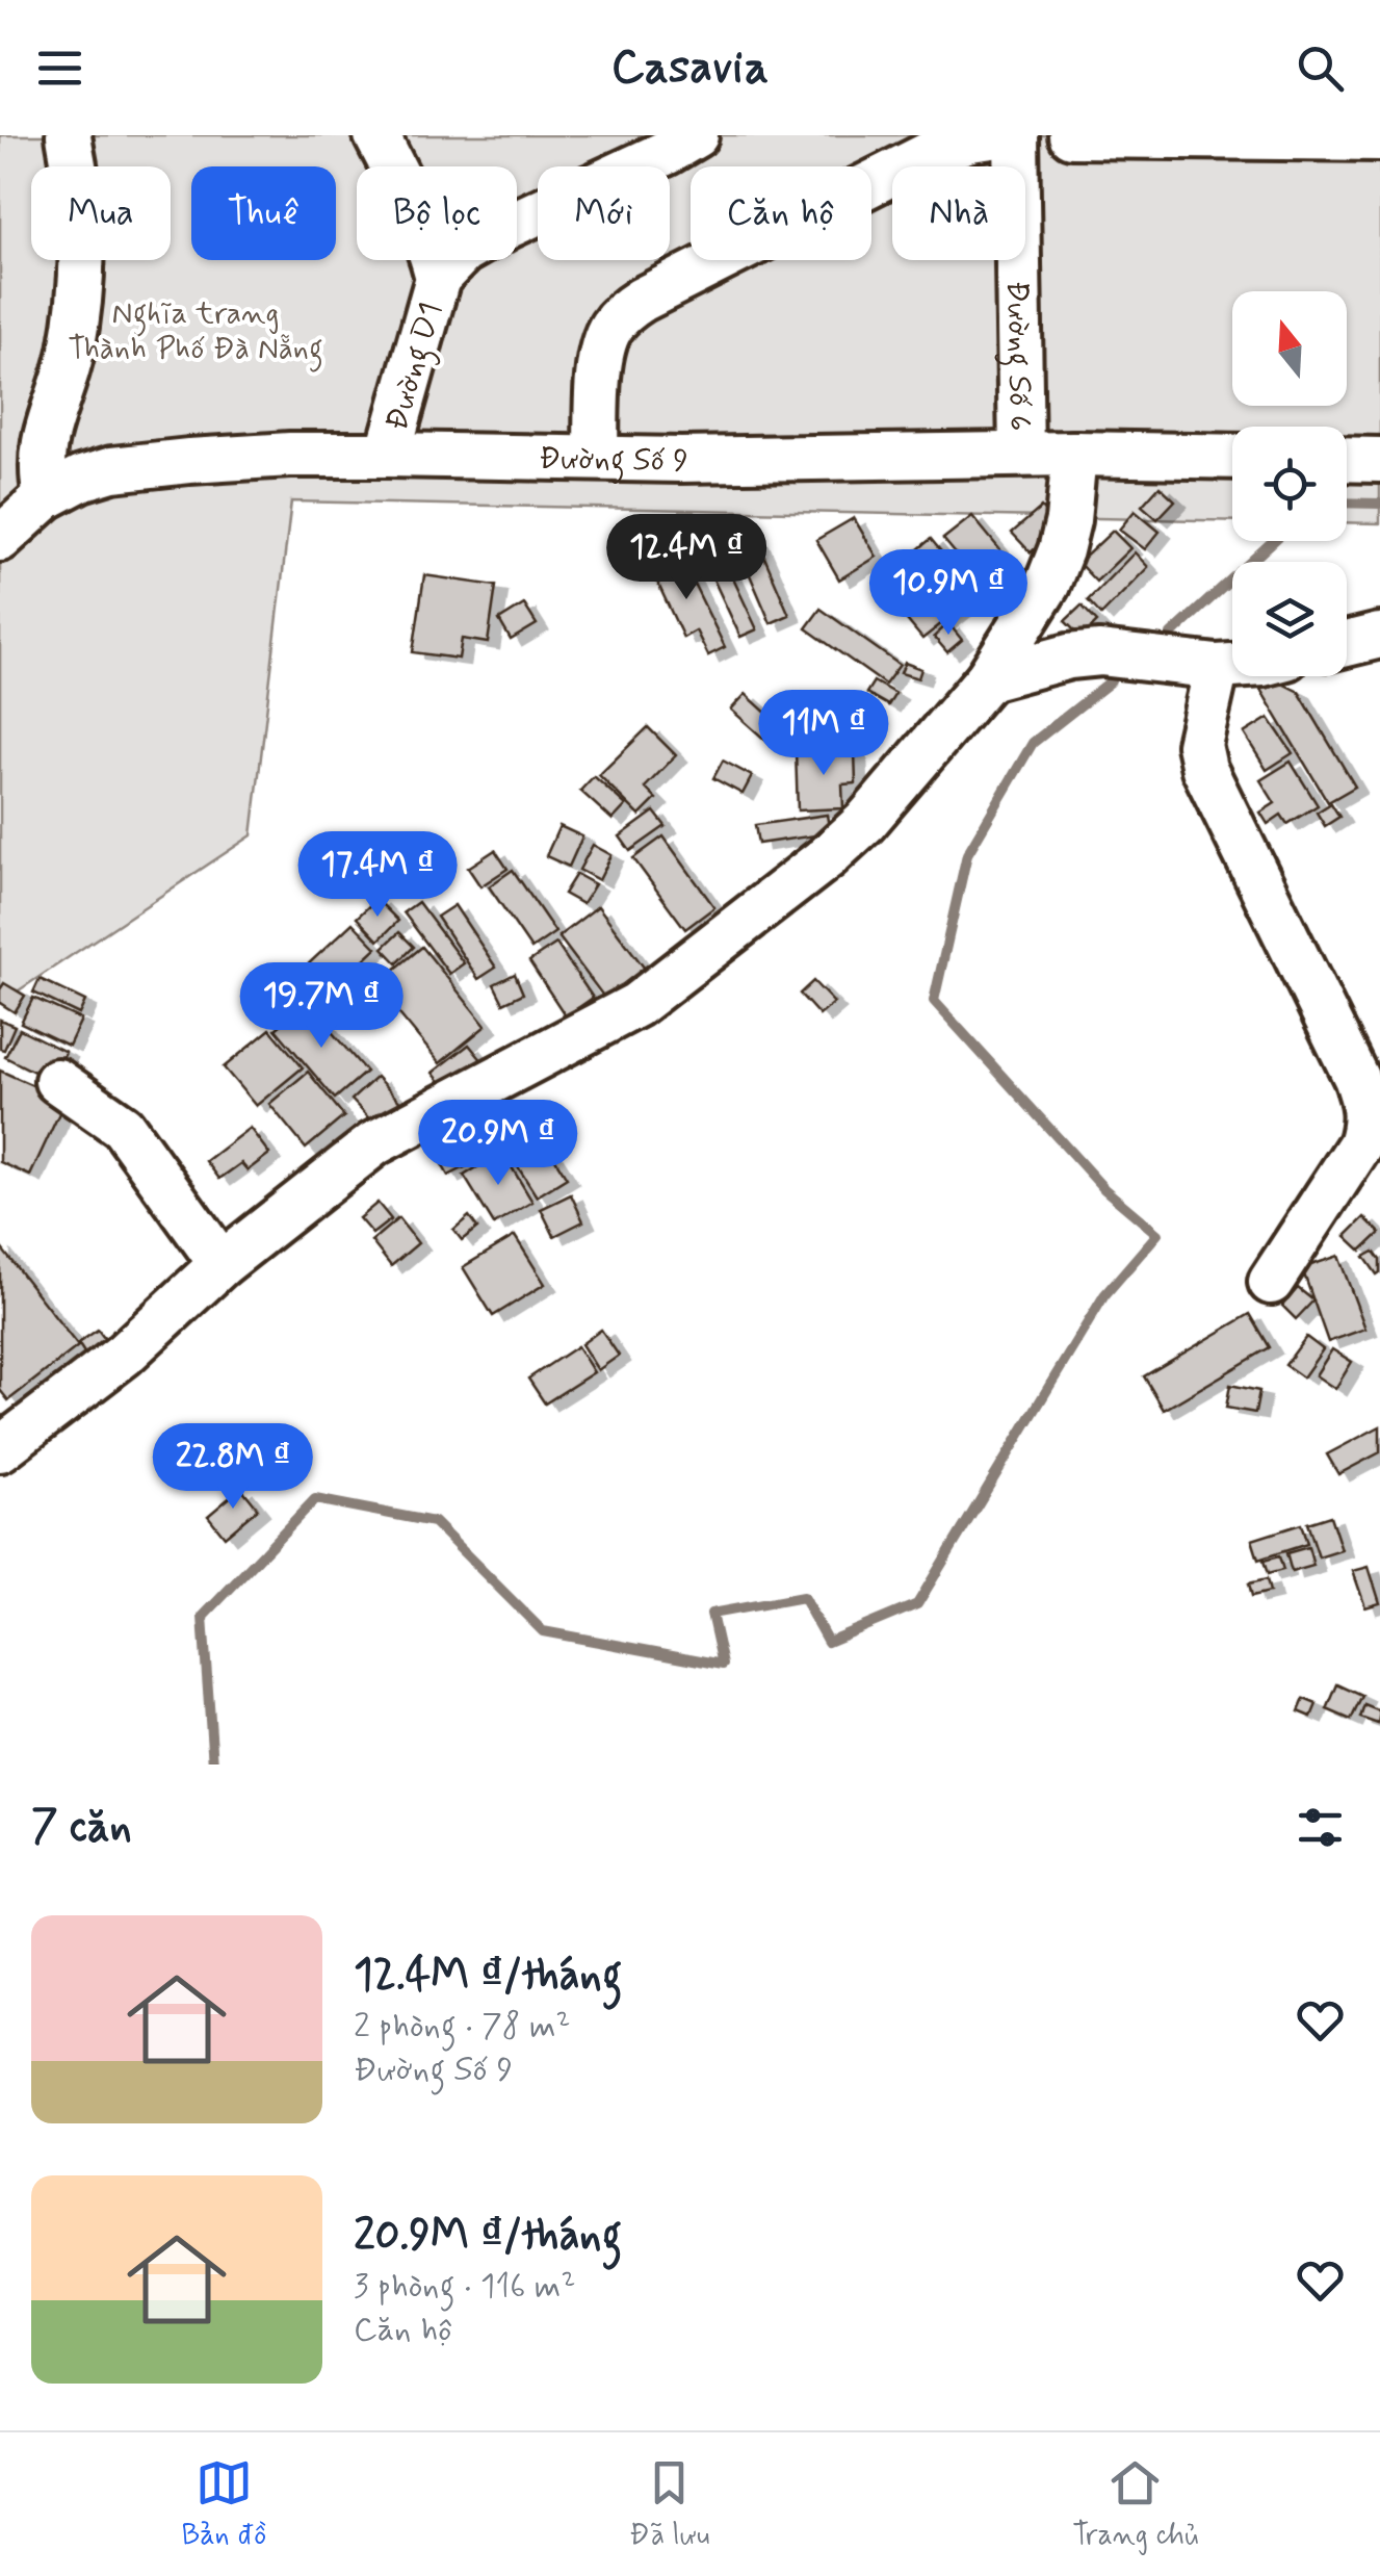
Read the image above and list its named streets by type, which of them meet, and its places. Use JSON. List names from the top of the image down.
{
  "streets": {
    "street": ["Đường Số 6", "Đường D1", "Đường Số 9"]
  },
  "crossings": [
    ["Đường Số 6", "Đường Số 9"],
    ["Đường D1", "Đường Số 9"]
  ],
  "parks": ["Nghĩa trang Thành Phố Đà Nẵng"],
  "north": "top",
  "page": {
    "header": "Casavia",
    "chip": [
      "Mua",
      "Thuê",
      "Bộ lọc",
      "Mới",
      "Căn hộ",
      "Nhà"
    ],
    "price": [
      "12.4M ₫",
      "10.9M ₫",
      "11M ₫",
      "17.4M ₫",
      "19.7M ₫",
      "20.9M ₫",
      "22.8M ₫"
    ],
    "heading": "7 căn",
    "list": [
      {
        "name": "12.4M ₫/tháng",
        "note": "2 phòng · 78 m² · Đường Số 9"
      },
      {
        "name": "20.9M ₫/tháng",
        "note": "3 phòng · 116 m² · Căn hộ"
      }
    ],
    "tabs": ["Bản đồ", "Đã lưu", "Trang chủ"]
  }
}
